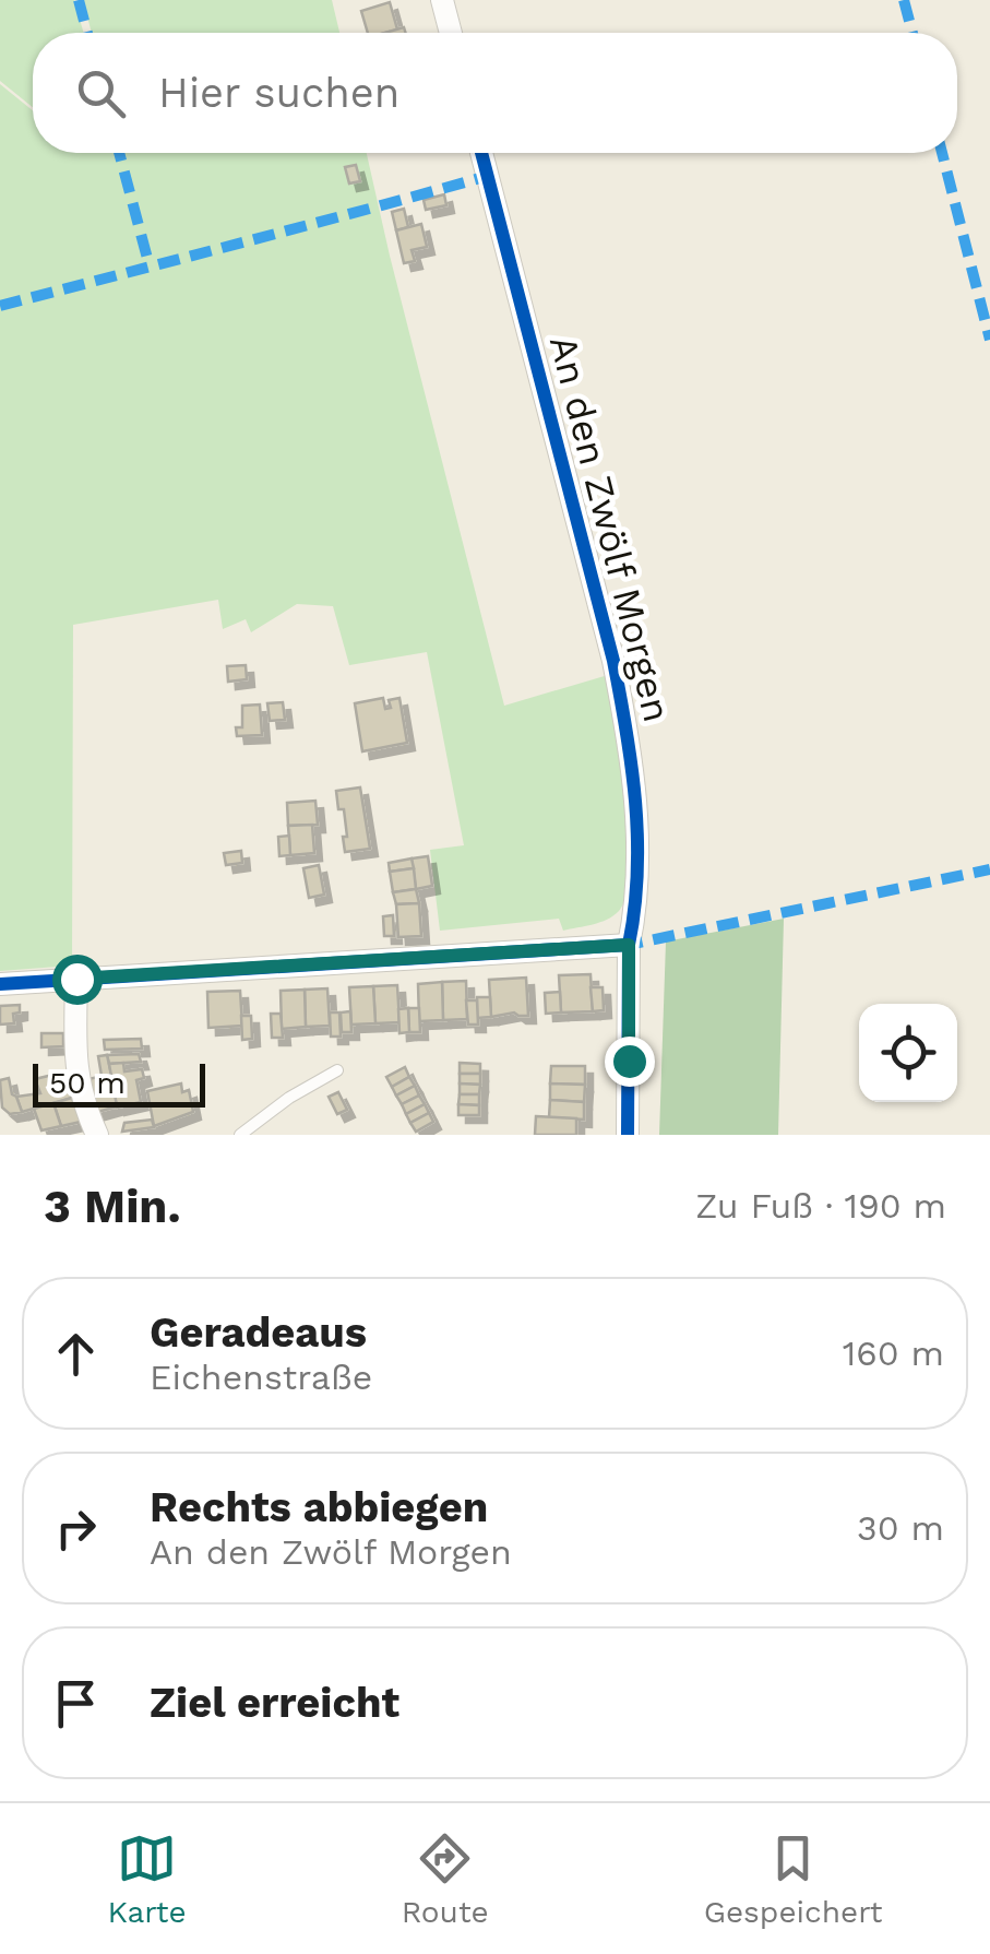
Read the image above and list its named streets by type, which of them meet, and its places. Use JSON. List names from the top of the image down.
{
  "streets": {
    "street": ["An den Zwölf Morgen"]
  },
  "scale_bar": "50 m",
  "page": {
    "search": "Hier suchen",
    "scale": "50 m",
    "heading": ["3 Min.", "Zu Fuß · 190 m"],
    "list": [
      ["Geradeaus", "Eichenstraße", "160 m"],
      ["Rechts abbiegen", "An den Zwölf Morgen", "30 m"],
      "Ziel erreicht"
    ],
    "nav": ["Karte", "Route", "Gespeichert"]
  }
}
